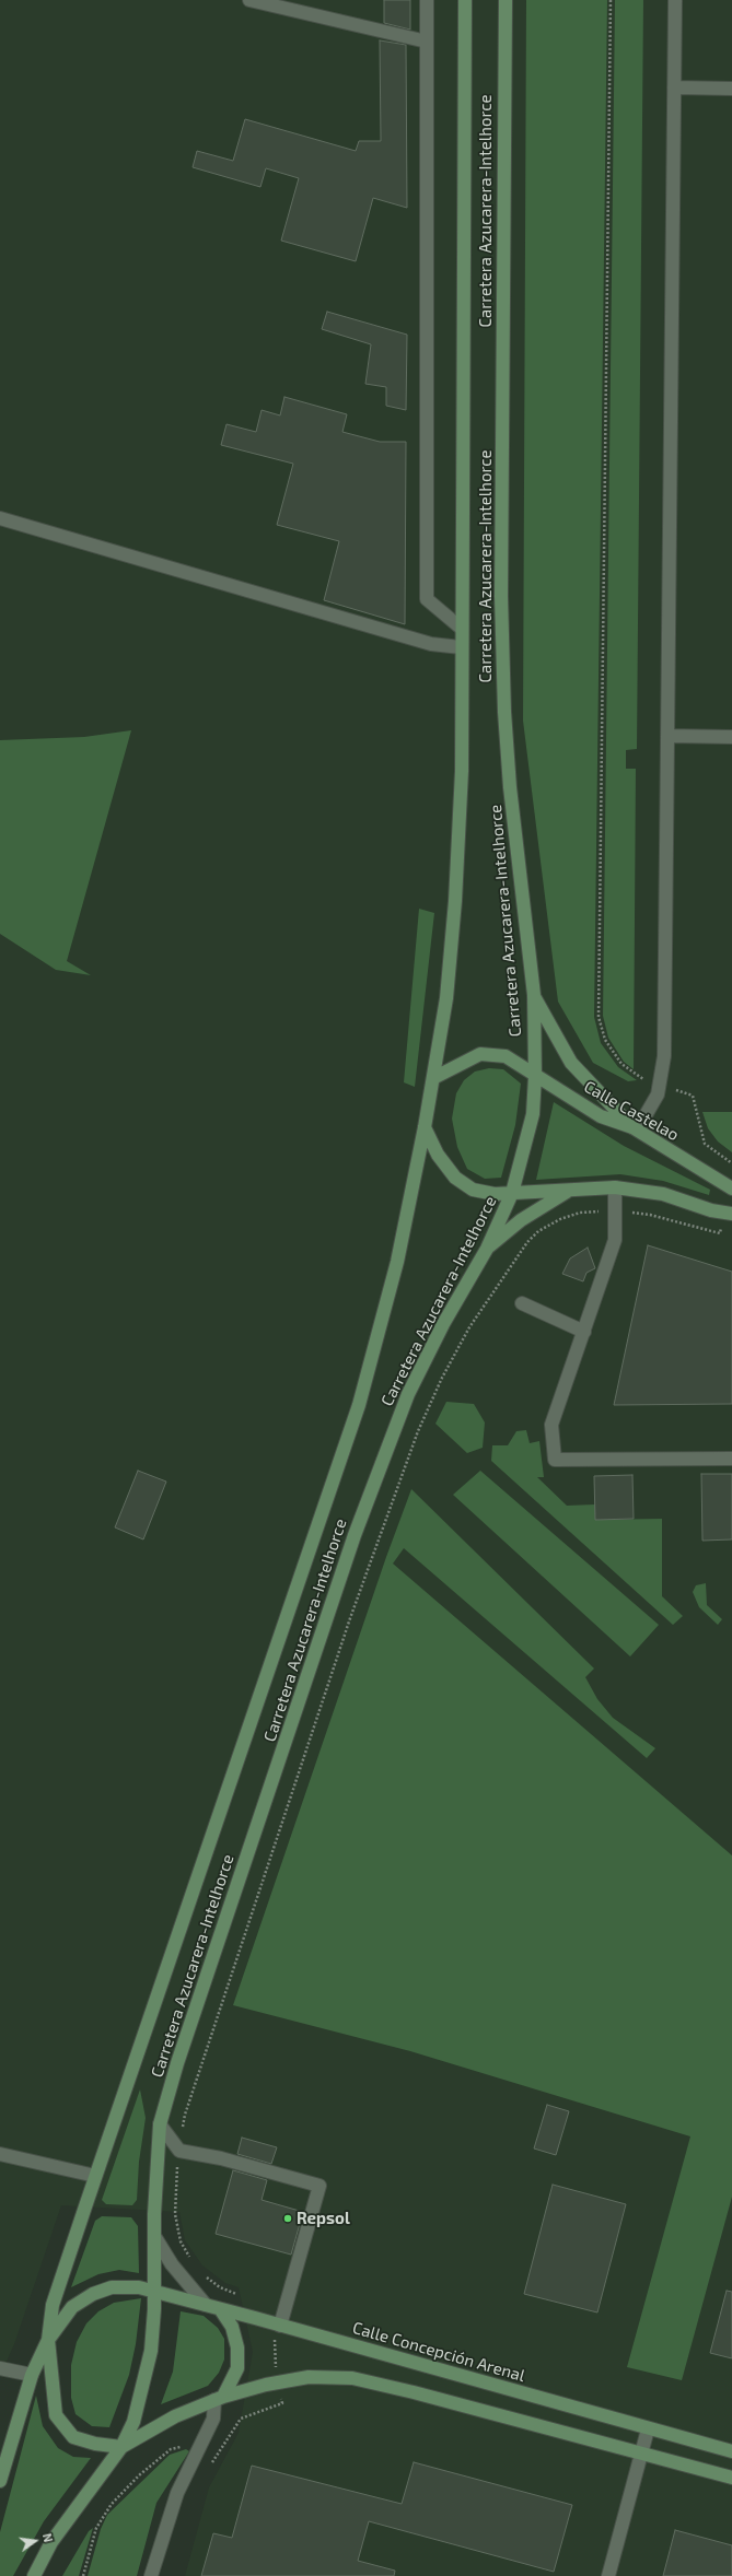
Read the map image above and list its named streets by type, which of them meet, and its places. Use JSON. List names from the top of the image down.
{
  "streets": {
    "main road": ["Carretera Azucarera-Intelhorce", "Calle Castelao", "Calle Concepción Arenal"]
  },
  "crossings": [
    ["Carretera Azucarera-Intelhorce", "Calle Castelao"],
    ["Carretera Azucarera-Intelhorce", "Calle Concepción Arenal"]
  ],
  "places": ["Repsol"],
  "north": "right"
}
